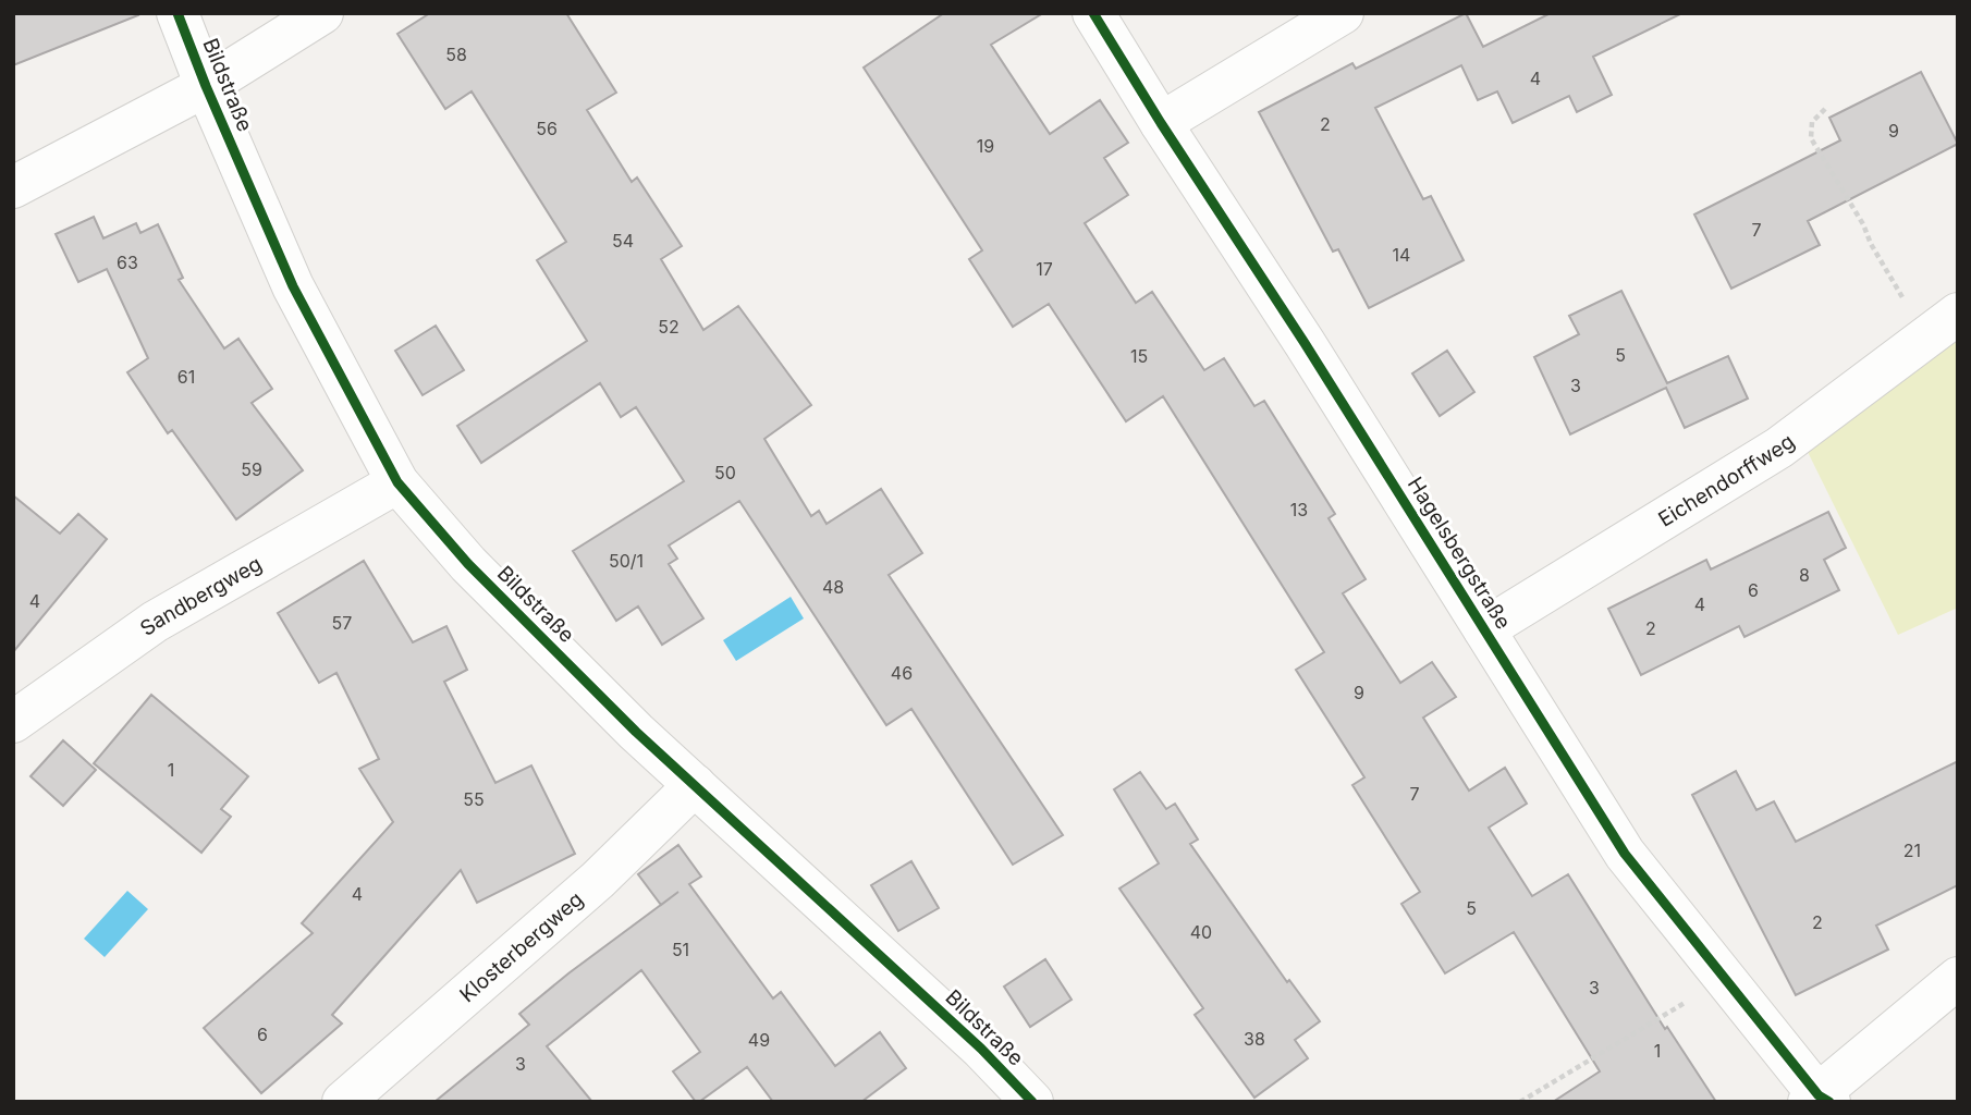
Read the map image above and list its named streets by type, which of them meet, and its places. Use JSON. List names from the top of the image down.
{
  "streets": {
    "street": [
      "Bildstraße",
      "Eichendorffweg",
      "Hagelsbergstraße",
      "Sandbergweg",
      "Klosterbergweg"
    ]
  },
  "crossings": [
    ["Bildstraße", "Sandbergweg"],
    ["Bildstraße", "Klosterbergweg"],
    ["Eichendorffweg", "Hagelsbergstraße"]
  ],
  "house_numbers": [
    "58",
    "4",
    "2",
    "56",
    "9",
    "19",
    "7",
    "54",
    "14",
    "63",
    "17",
    "52",
    "5",
    "15",
    "61",
    "3",
    "59",
    "50",
    "13",
    "50/1",
    "8",
    "48",
    "6",
    "4",
    "4",
    "57",
    "2",
    "46",
    "9",
    "1",
    "7",
    "55",
    "21",
    "4",
    "5",
    "2",
    "40",
    "51",
    "3",
    "6",
    "38",
    "49",
    "1",
    "3"
  ]
}
